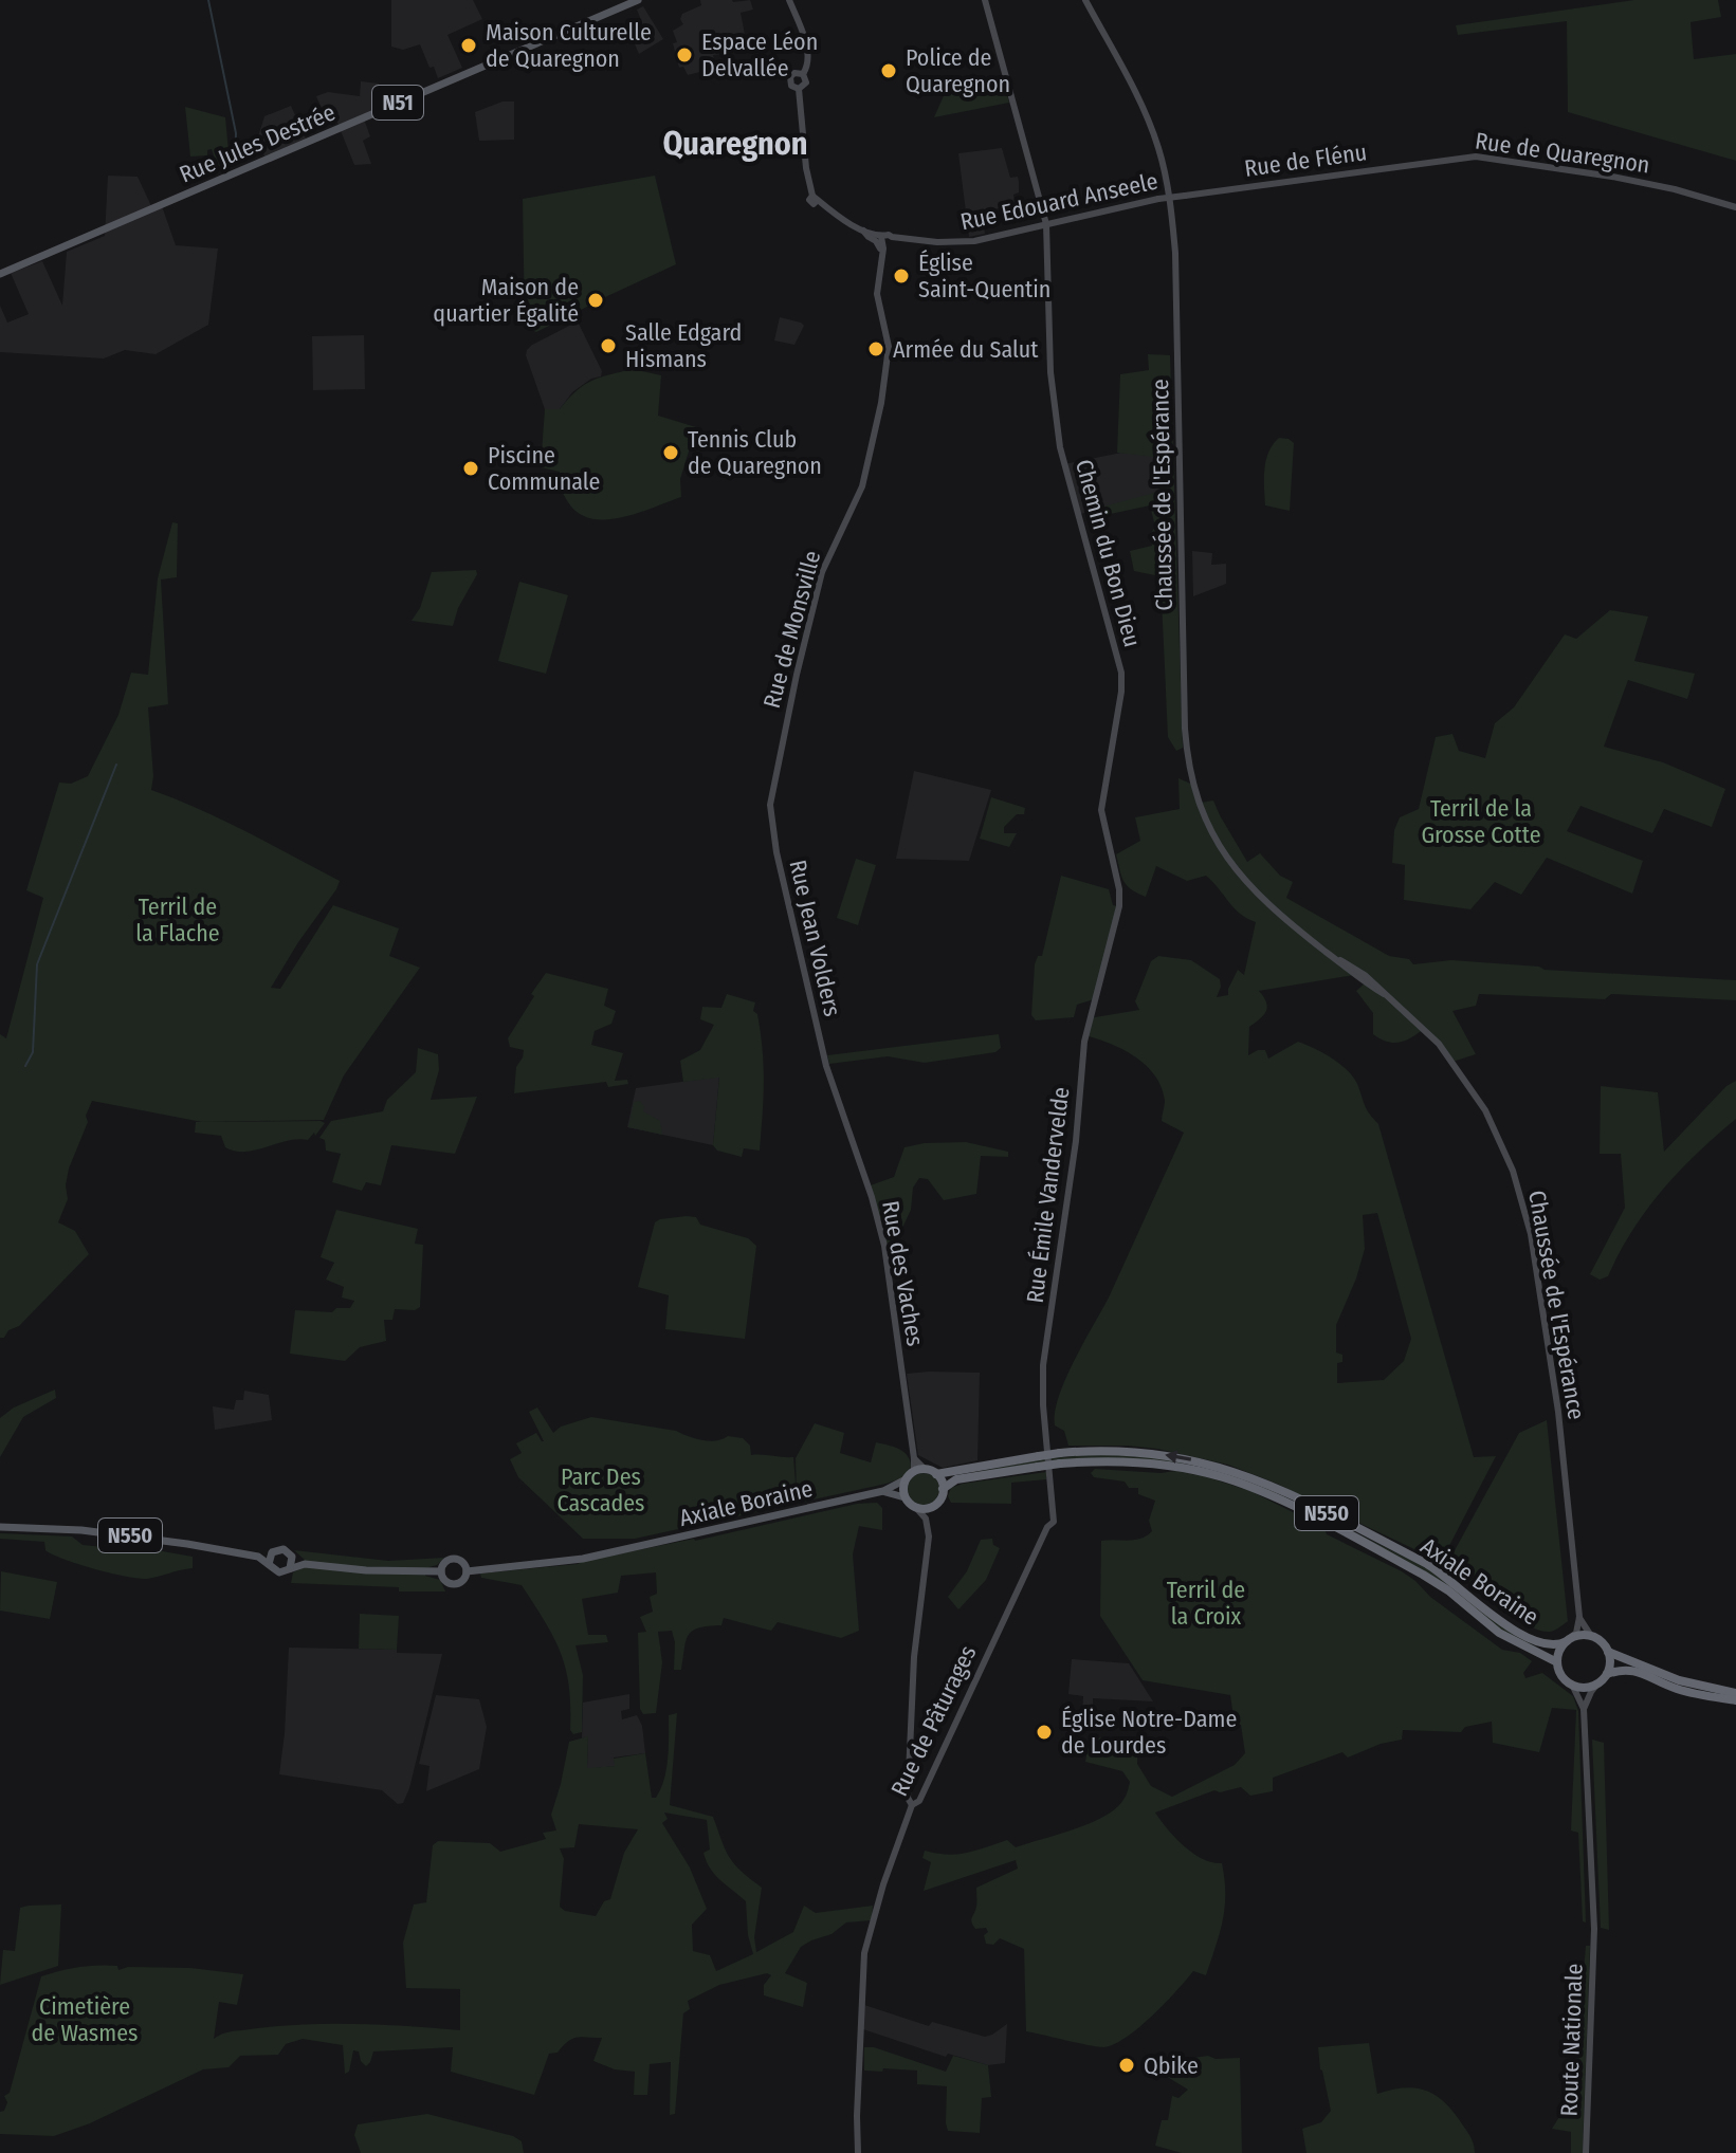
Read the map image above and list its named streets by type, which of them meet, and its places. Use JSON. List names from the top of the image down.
{
  "streets": {
    "highway": ["Axiale Boraine", "N550"],
    "main road": ["N51", "Rue Jules Destrée"],
    "street": [
      "Rue de Quaregnon",
      "Rue de Flénu",
      "Rue Edouard Anseele",
      "Chaussée de l'Espérance",
      "Chemin du Bon Dieu",
      "Rue de Monsville",
      "Rue Jean Volders",
      "Rue Émile Vandervelde",
      "Rue des Vaches",
      "Rue de Pâturages",
      "Route Nationale"
    ]
  },
  "crossings": [
    ["Rue de Quaregnon", "Rue de Flénu"],
    ["Rue de Flénu", "Rue Edouard Anseele"],
    ["Rue Edouard Anseele", "Chemin du Bon Dieu"],
    ["Rue Edouard Anseele", "Rue de Monsville"],
    ["Chemin du Bon Dieu", "Rue Émile Vandervelde"],
    ["Rue de Monsville", "Rue Jean Volders"],
    ["Rue Jean Volders", "Rue des Vaches"],
    ["Rue Émile Vandervelde", "Rue de Pâturages"],
    ["Rue des Vaches", "Axiale Boraine"],
    ["Axiale Boraine", "N550"]
  ],
  "districts": ["Quaregnon"],
  "parks": [
    "Terril de la Grosse Cotte",
    "Terril de la Flache",
    "Parc Des Cascades",
    "Terril de la Croix",
    "Cimetière de Wasmes"
  ],
  "places": [
    "Maison Culturelle de Quaregnon",
    "Espace Léon Delvallée",
    "Police de Quaregnon",
    "Église Saint-Quentin",
    "Maison de quartier Égalité",
    "Salle Edgard Hismans",
    "Armée du Salut",
    "Tennis Club de Quaregnon",
    "Piscine Communale",
    "Église Notre-Dame de Lourdes",
    "Qbike"
  ]
}
